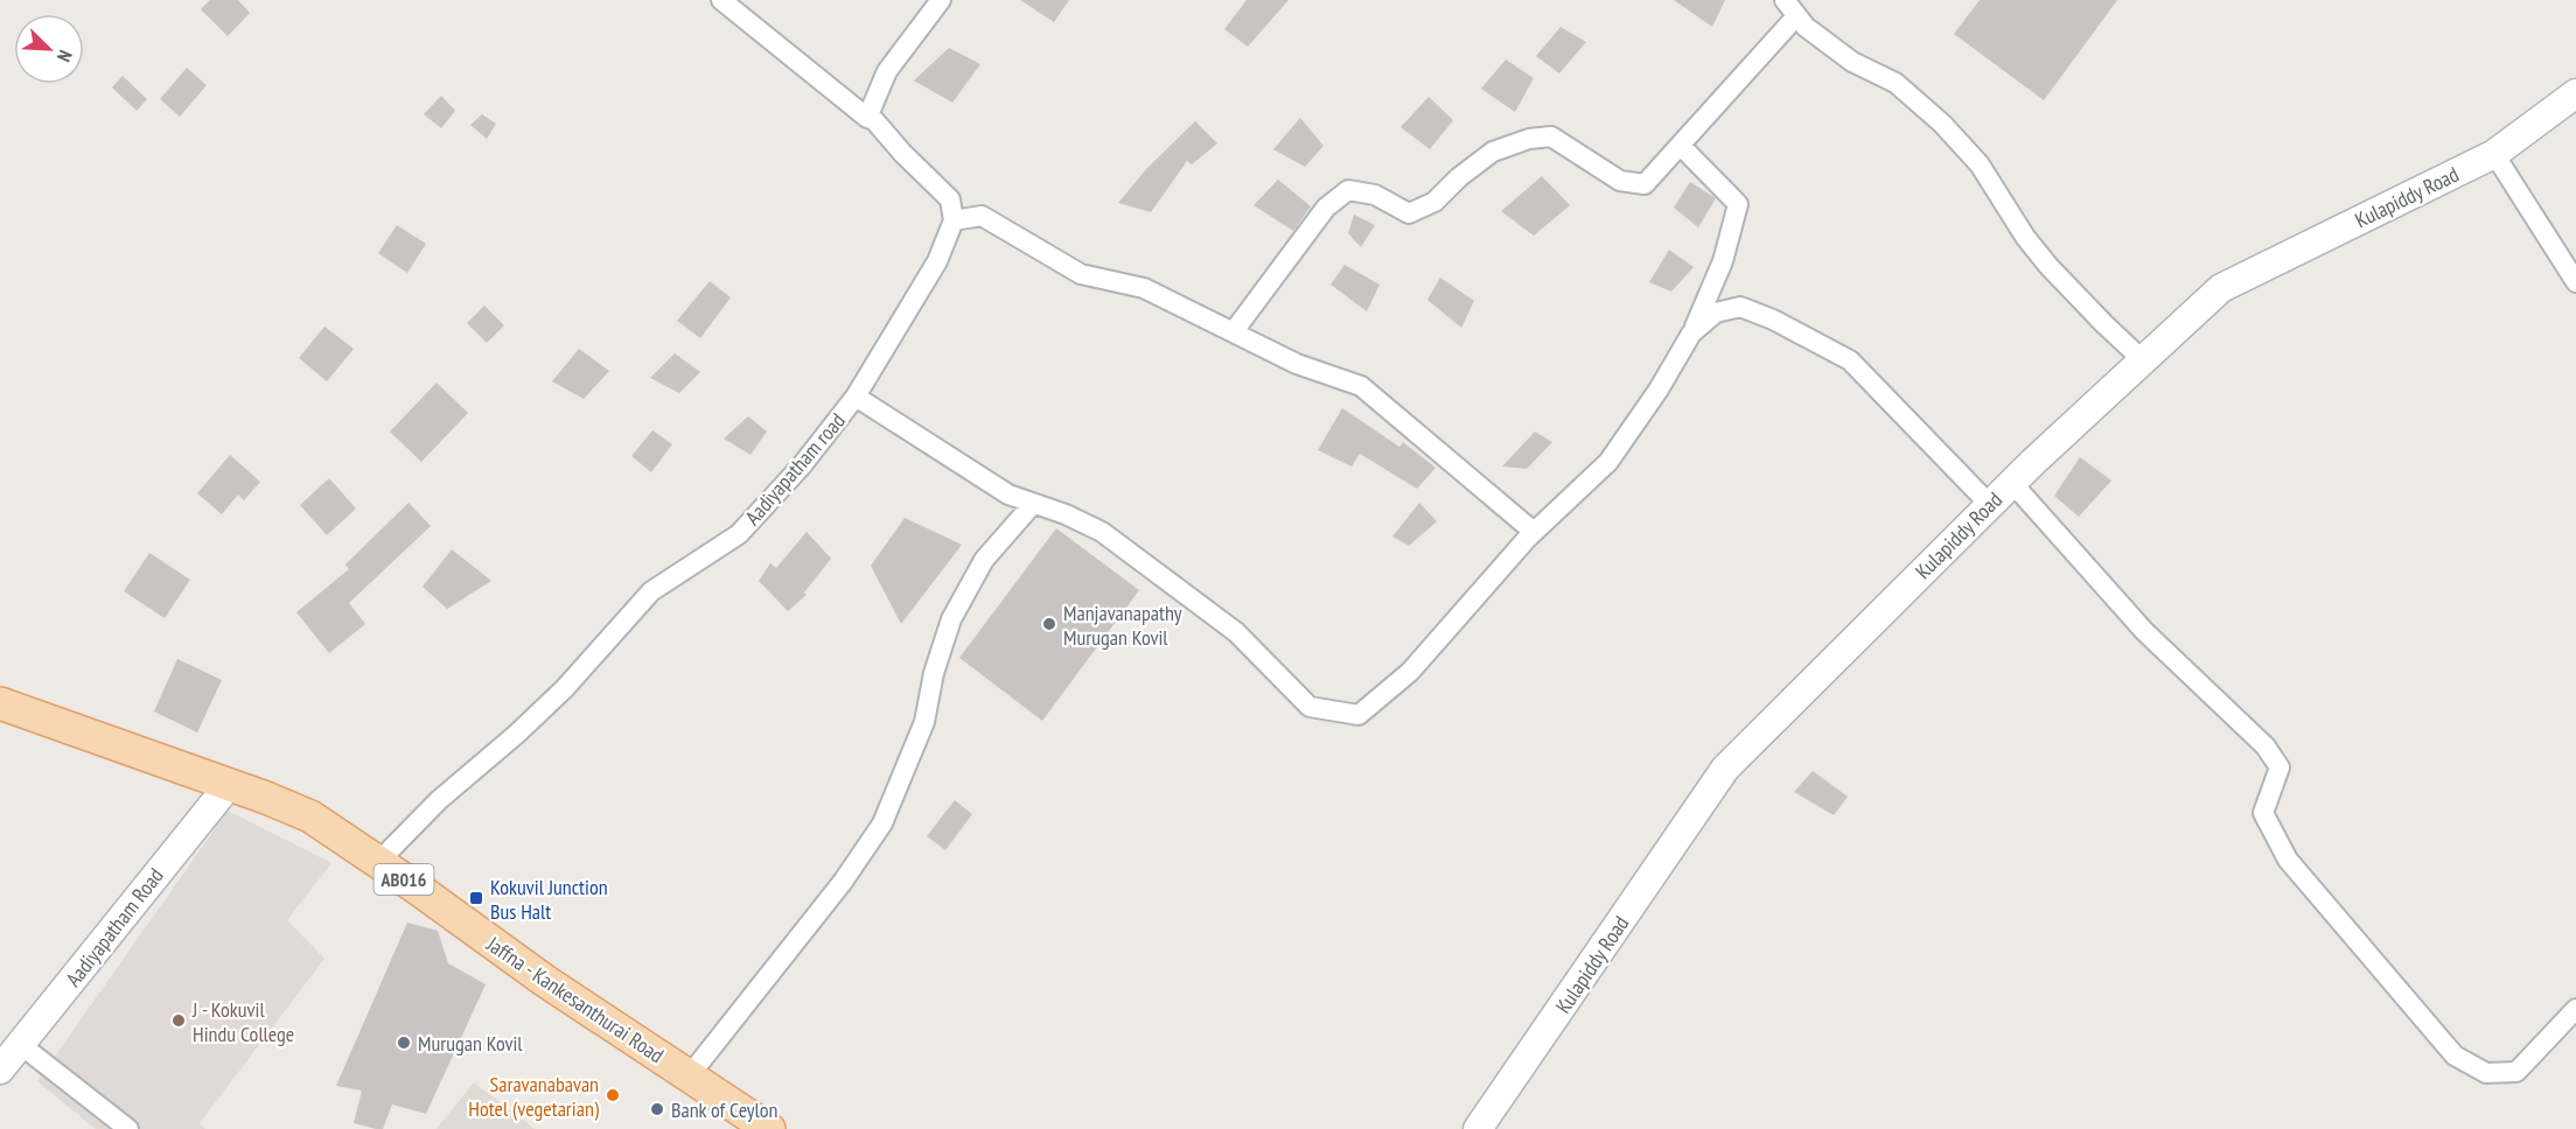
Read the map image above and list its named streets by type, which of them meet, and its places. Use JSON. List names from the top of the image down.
{
  "streets": {
    "main road": [
      "Kulapiddy Road",
      "AB016",
      "Aadiyapatham Road",
      "Jaffna - Kankesanthurai Road"
    ],
    "street": ["Aadiyapatham road"]
  },
  "crossings": [
    ["Aadiyapatham road", "Jaffna - Kankesanthurai Road"],
    ["Aadiyapatham Road", "Jaffna - Kankesanthurai Road"]
  ],
  "places": {
    "other": [
      "Manjavanapathy Murugan Kovil",
      "J - Kokuvil Hindu College",
      "Murugan Kovil",
      "Saravanabavan Hotel (vegetarian)",
      "Bank of Ceylon"
    ],
    "transit": ["Kokuvil Junction Bus Halt"]
  },
  "north": "bottom right"
}
